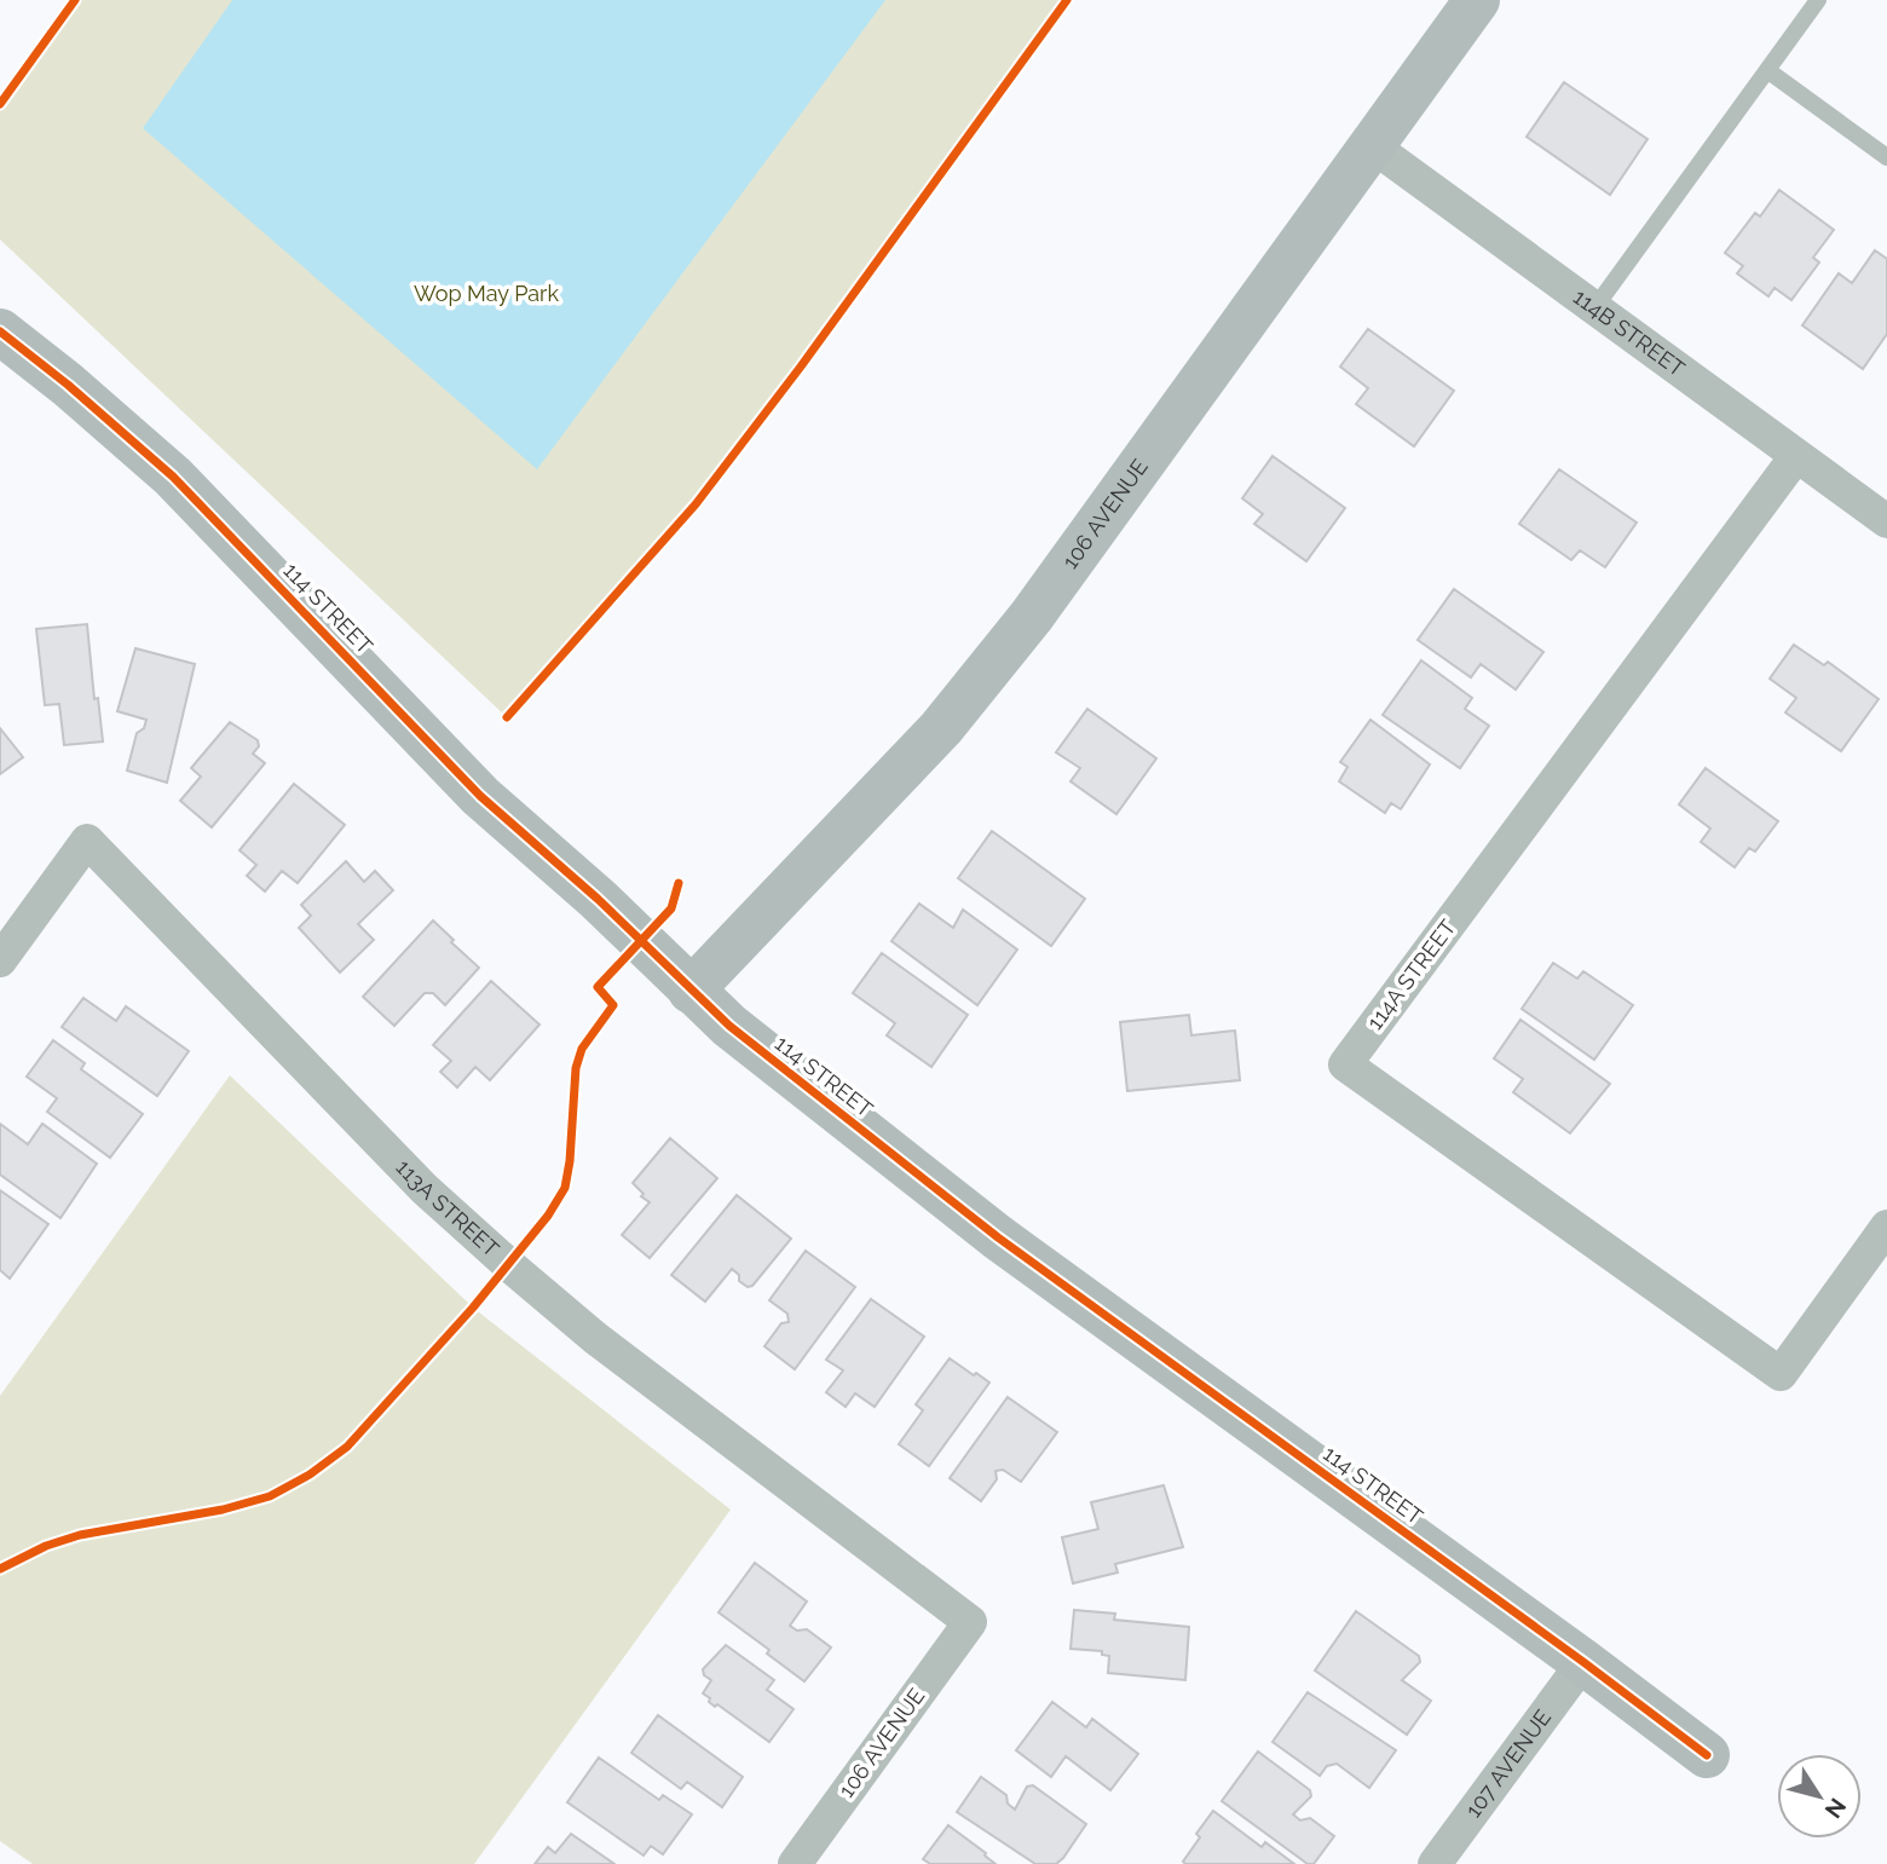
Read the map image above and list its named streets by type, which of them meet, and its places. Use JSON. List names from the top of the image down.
{
  "streets": {
    "street": [
      "114B STREET",
      "106 AVENUE",
      "114 STREET",
      "114A STREET",
      "113A STREET",
      "107 AVENUE"
    ]
  },
  "crossings": [
    ["114B STREET", "106 AVENUE"],
    ["114B STREET", "114A STREET"],
    ["106 AVENUE", "114 STREET"],
    ["106 AVENUE", "113A STREET"],
    ["114 STREET", "107 AVENUE"]
  ],
  "parks": ["Wop May Park"],
  "north": "bottom right"
}
